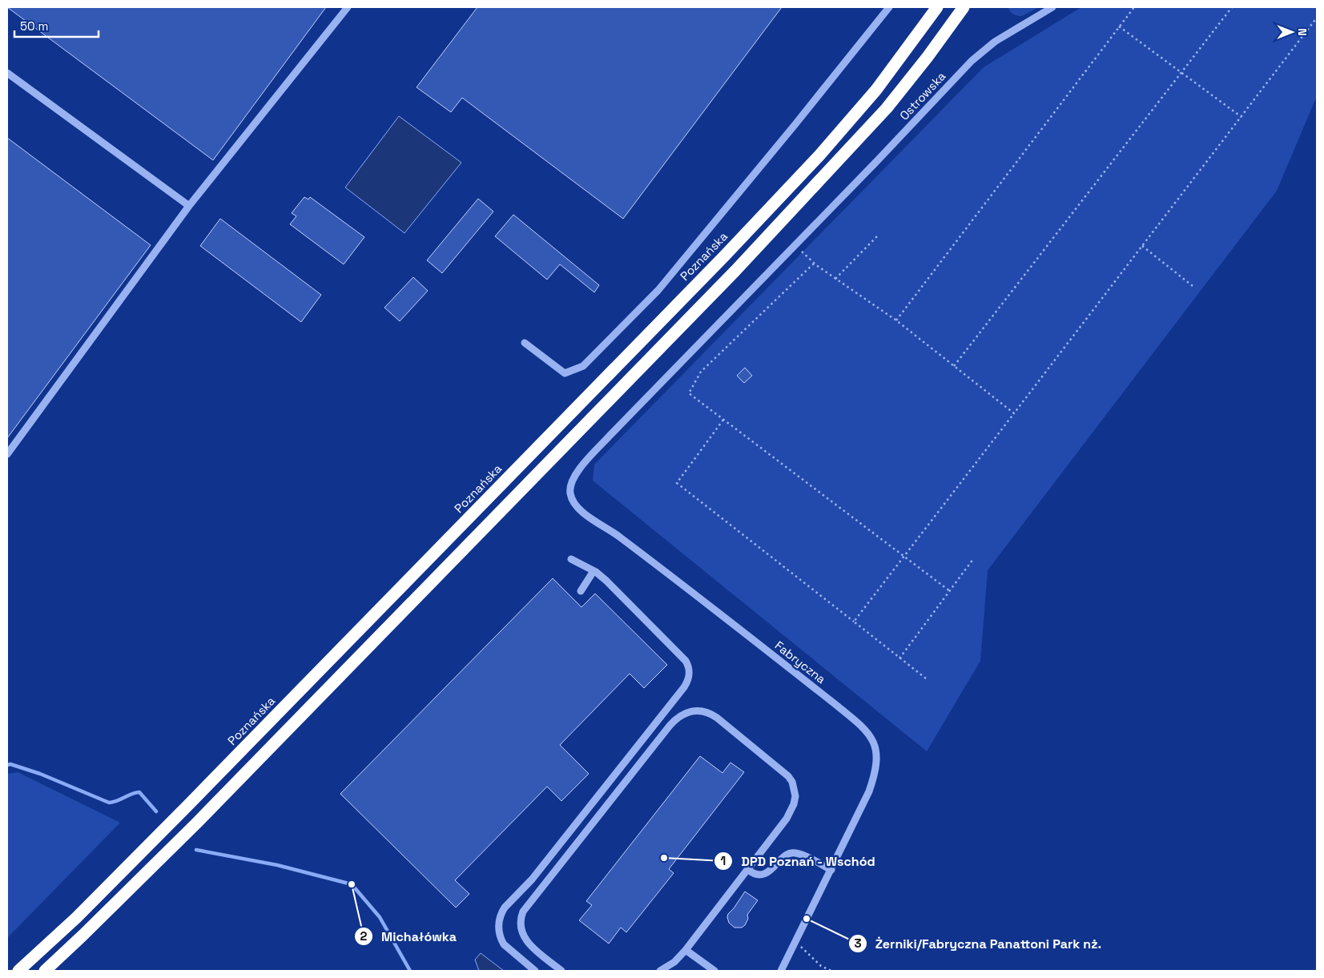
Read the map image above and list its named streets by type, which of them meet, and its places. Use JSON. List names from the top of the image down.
{
  "streets": {
    "highway": ["Poznańska"],
    "street": ["Ostrowska", "Fabryczna"]
  },
  "crossings": [
    ["Ostrowska", "Fabryczna"]
  ],
  "places": ["DPD Poznań - Wschód", "Michałówka", "Żerniki/Fabryczna Panattoni Park nż."],
  "scale_bar": "50 m",
  "north": "right"
}
